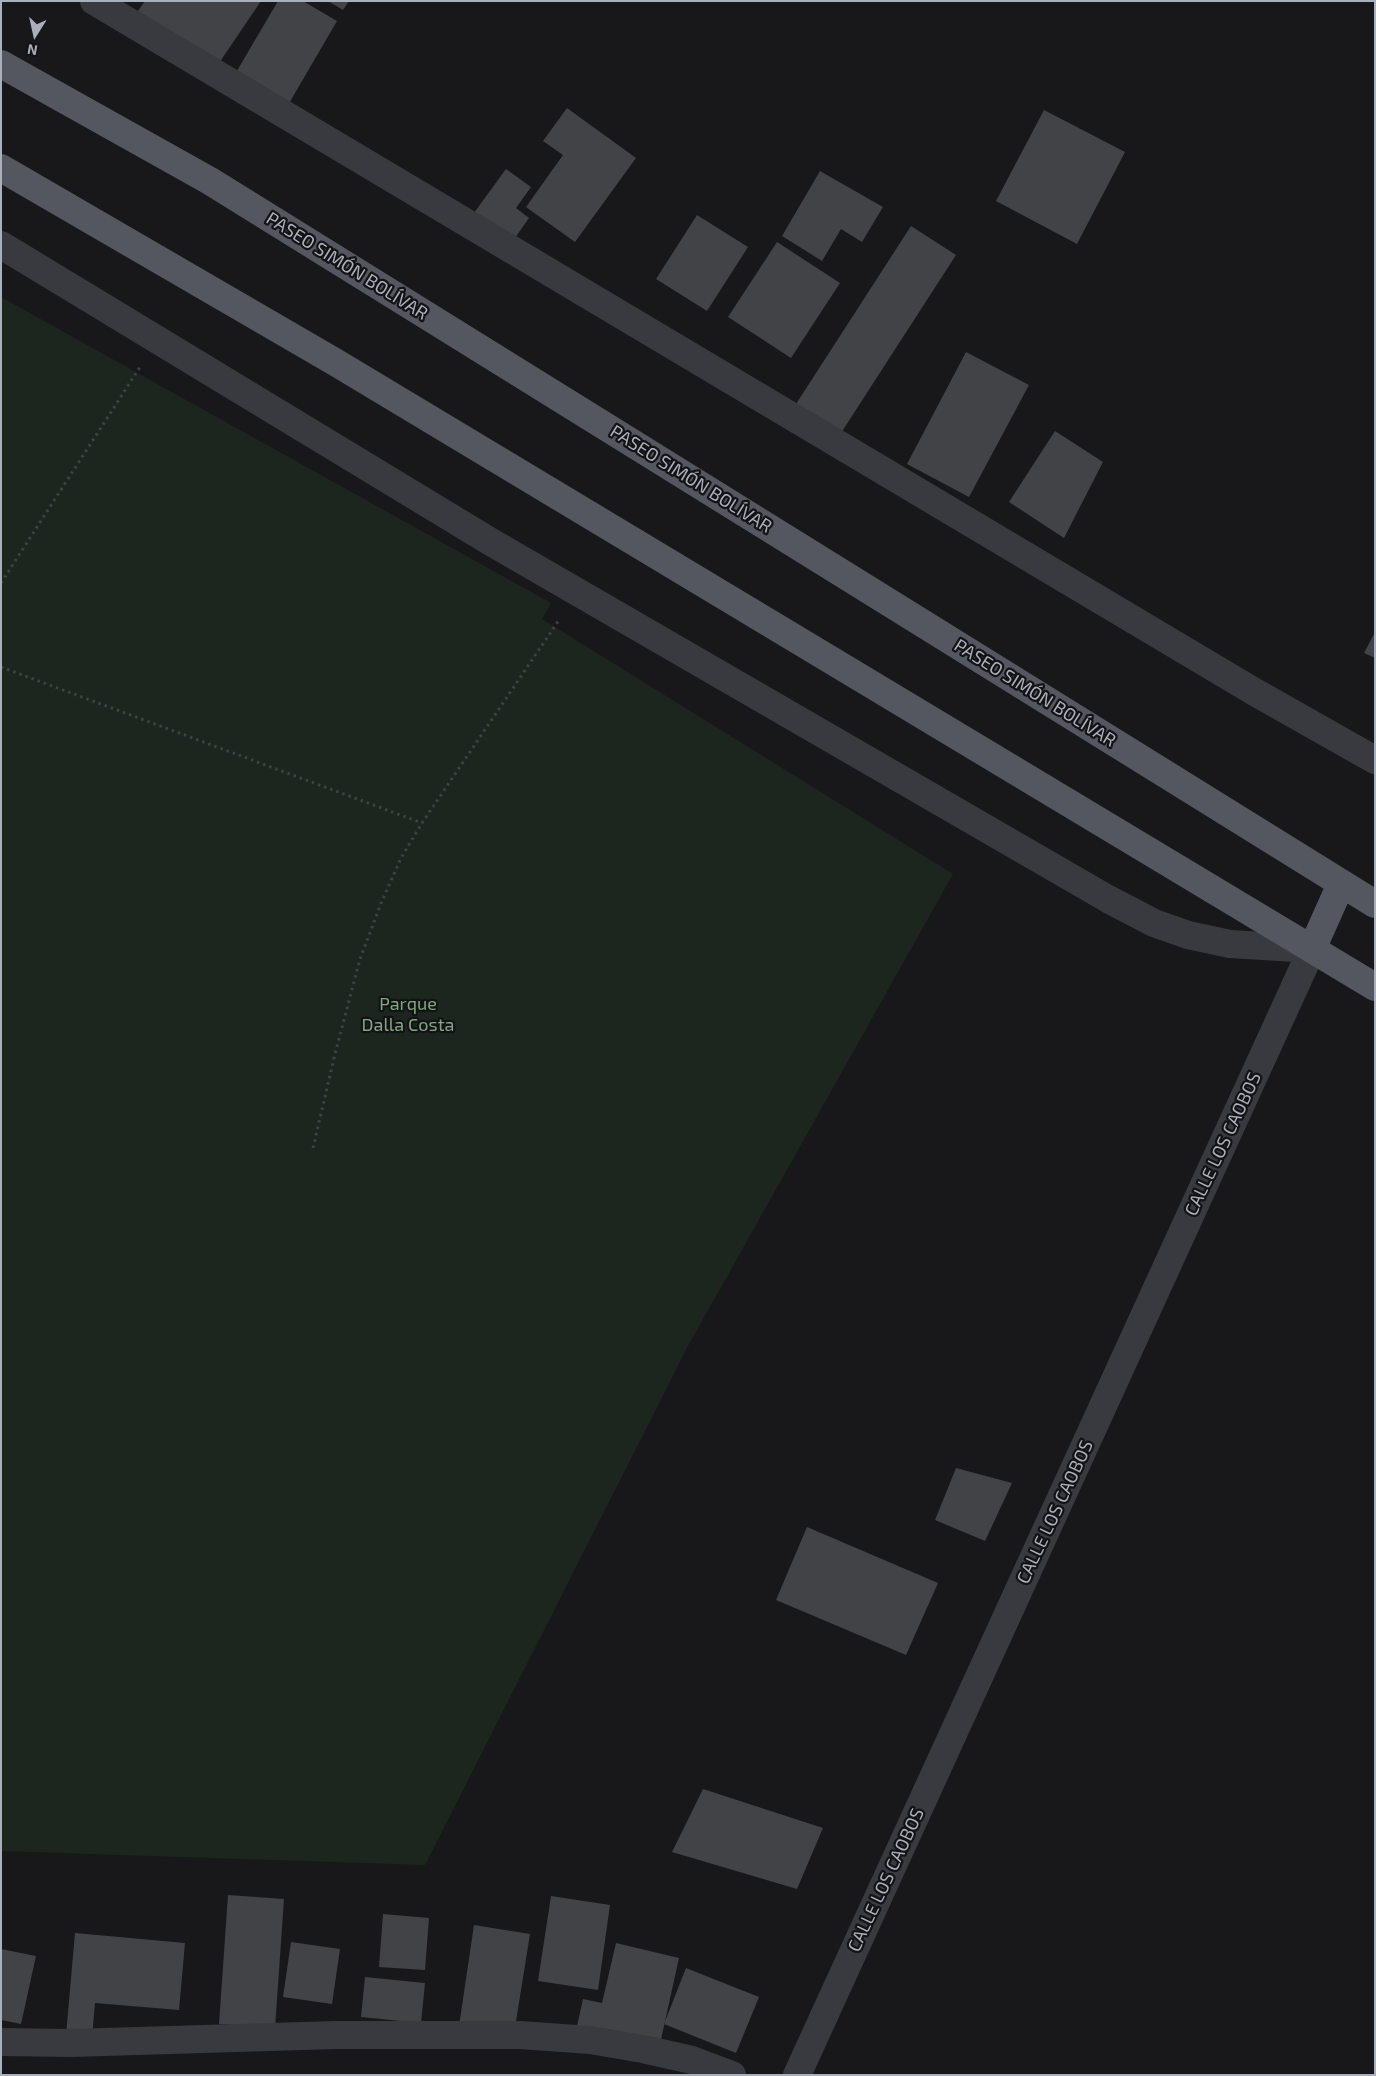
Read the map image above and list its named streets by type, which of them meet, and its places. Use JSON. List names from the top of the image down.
{
  "streets": {
    "main road": ["PASEO SIMÓN BOLÍVAR"],
    "street": ["CALLE LOS CAOBOS"]
  },
  "parks": ["Parque Dalla Costa"],
  "north": "bottom"
}
